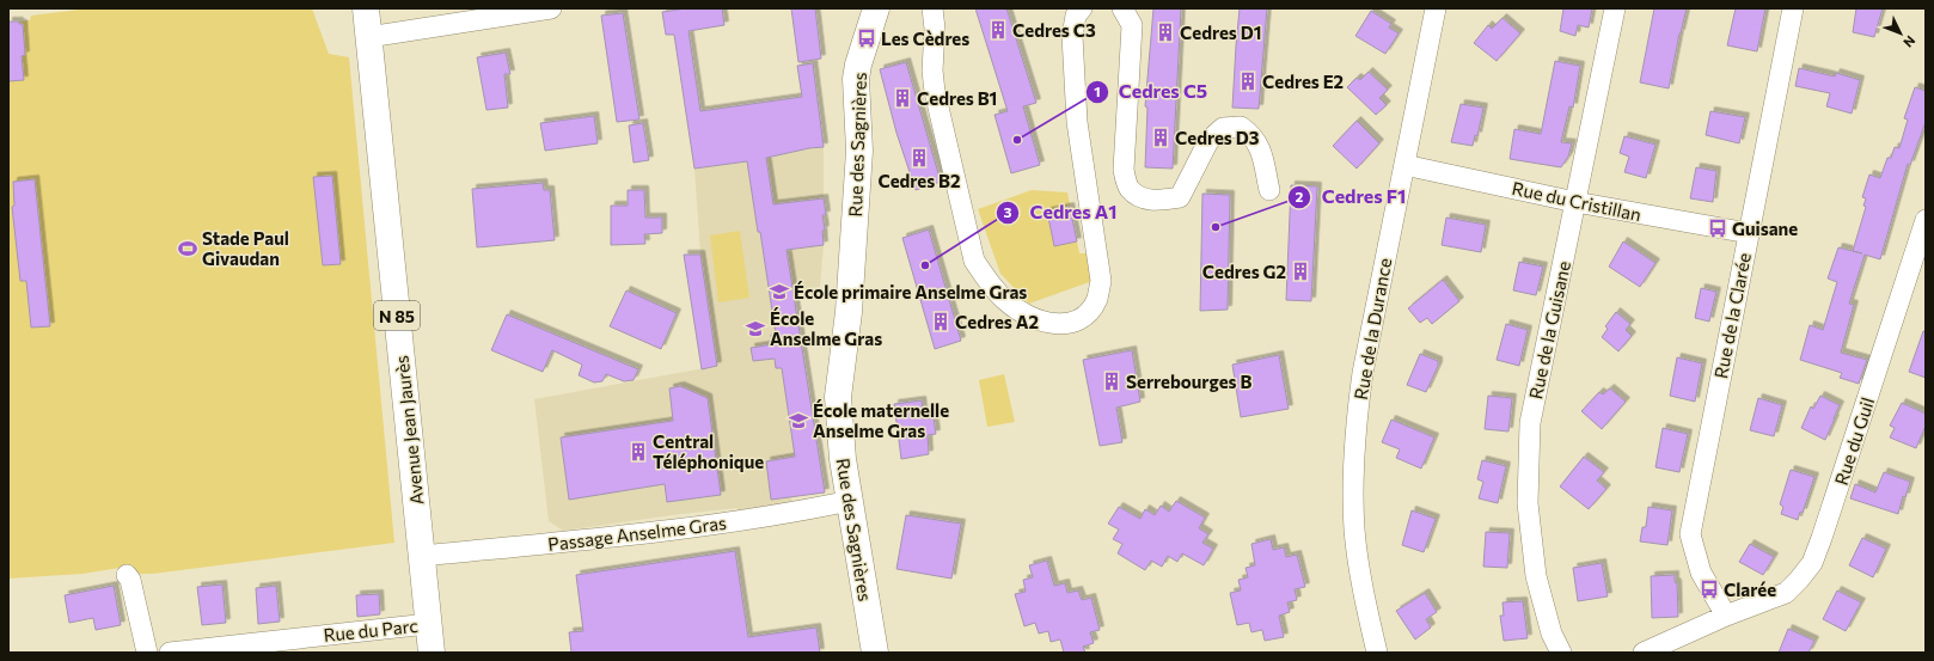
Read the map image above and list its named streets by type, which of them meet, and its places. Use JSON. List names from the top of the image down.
{
  "streets": {
    "main road": ["Rue des Sagnières", "N 85", "Avenue Jean Jaurès"],
    "street": [
      "Rue du Cristillan",
      "Rue de la Clarée",
      "Rue de la Durance",
      "Rue de la Guisane",
      "Rue du Guil",
      "Passage Anselme Gras",
      "Rue du Parc"
    ]
  },
  "crossings": [
    ["Rue des Sagnières", "Passage Anselme Gras"],
    ["Rue du Cristillan", "Rue de la Clarée"],
    ["Rue du Cristillan", "Rue de la Durance"],
    ["Rue du Cristillan", "Rue de la Guisane"],
    ["Rue de la Clarée", "Rue du Guil"],
    ["Avenue Jean Jaurès", "Passage Anselme Gras"],
    ["Avenue Jean Jaurès", "Rue du Parc"]
  ],
  "places": {
    "building": [
      "Cedres C3",
      "Cedres D1",
      "Cedres E2",
      "Cedres B1",
      "Cedres D3",
      "Cedres B2",
      "Cedres G2",
      "Cedres A2",
      "Serrebourges B",
      "Central Téléphonique"
    ],
    "bus stop": ["Les Cèdres", "Guisane", "Clarée"],
    "other": ["Cedres C5", "Cedres F1", "Cedres A1"],
    "sports": ["Stade Paul Givaudan"],
    "school or university": ["École primaire Anselme Gras", "École Anselme Gras", "École maternelle Anselme Gras"]
  },
  "north": "bottom right"
}
